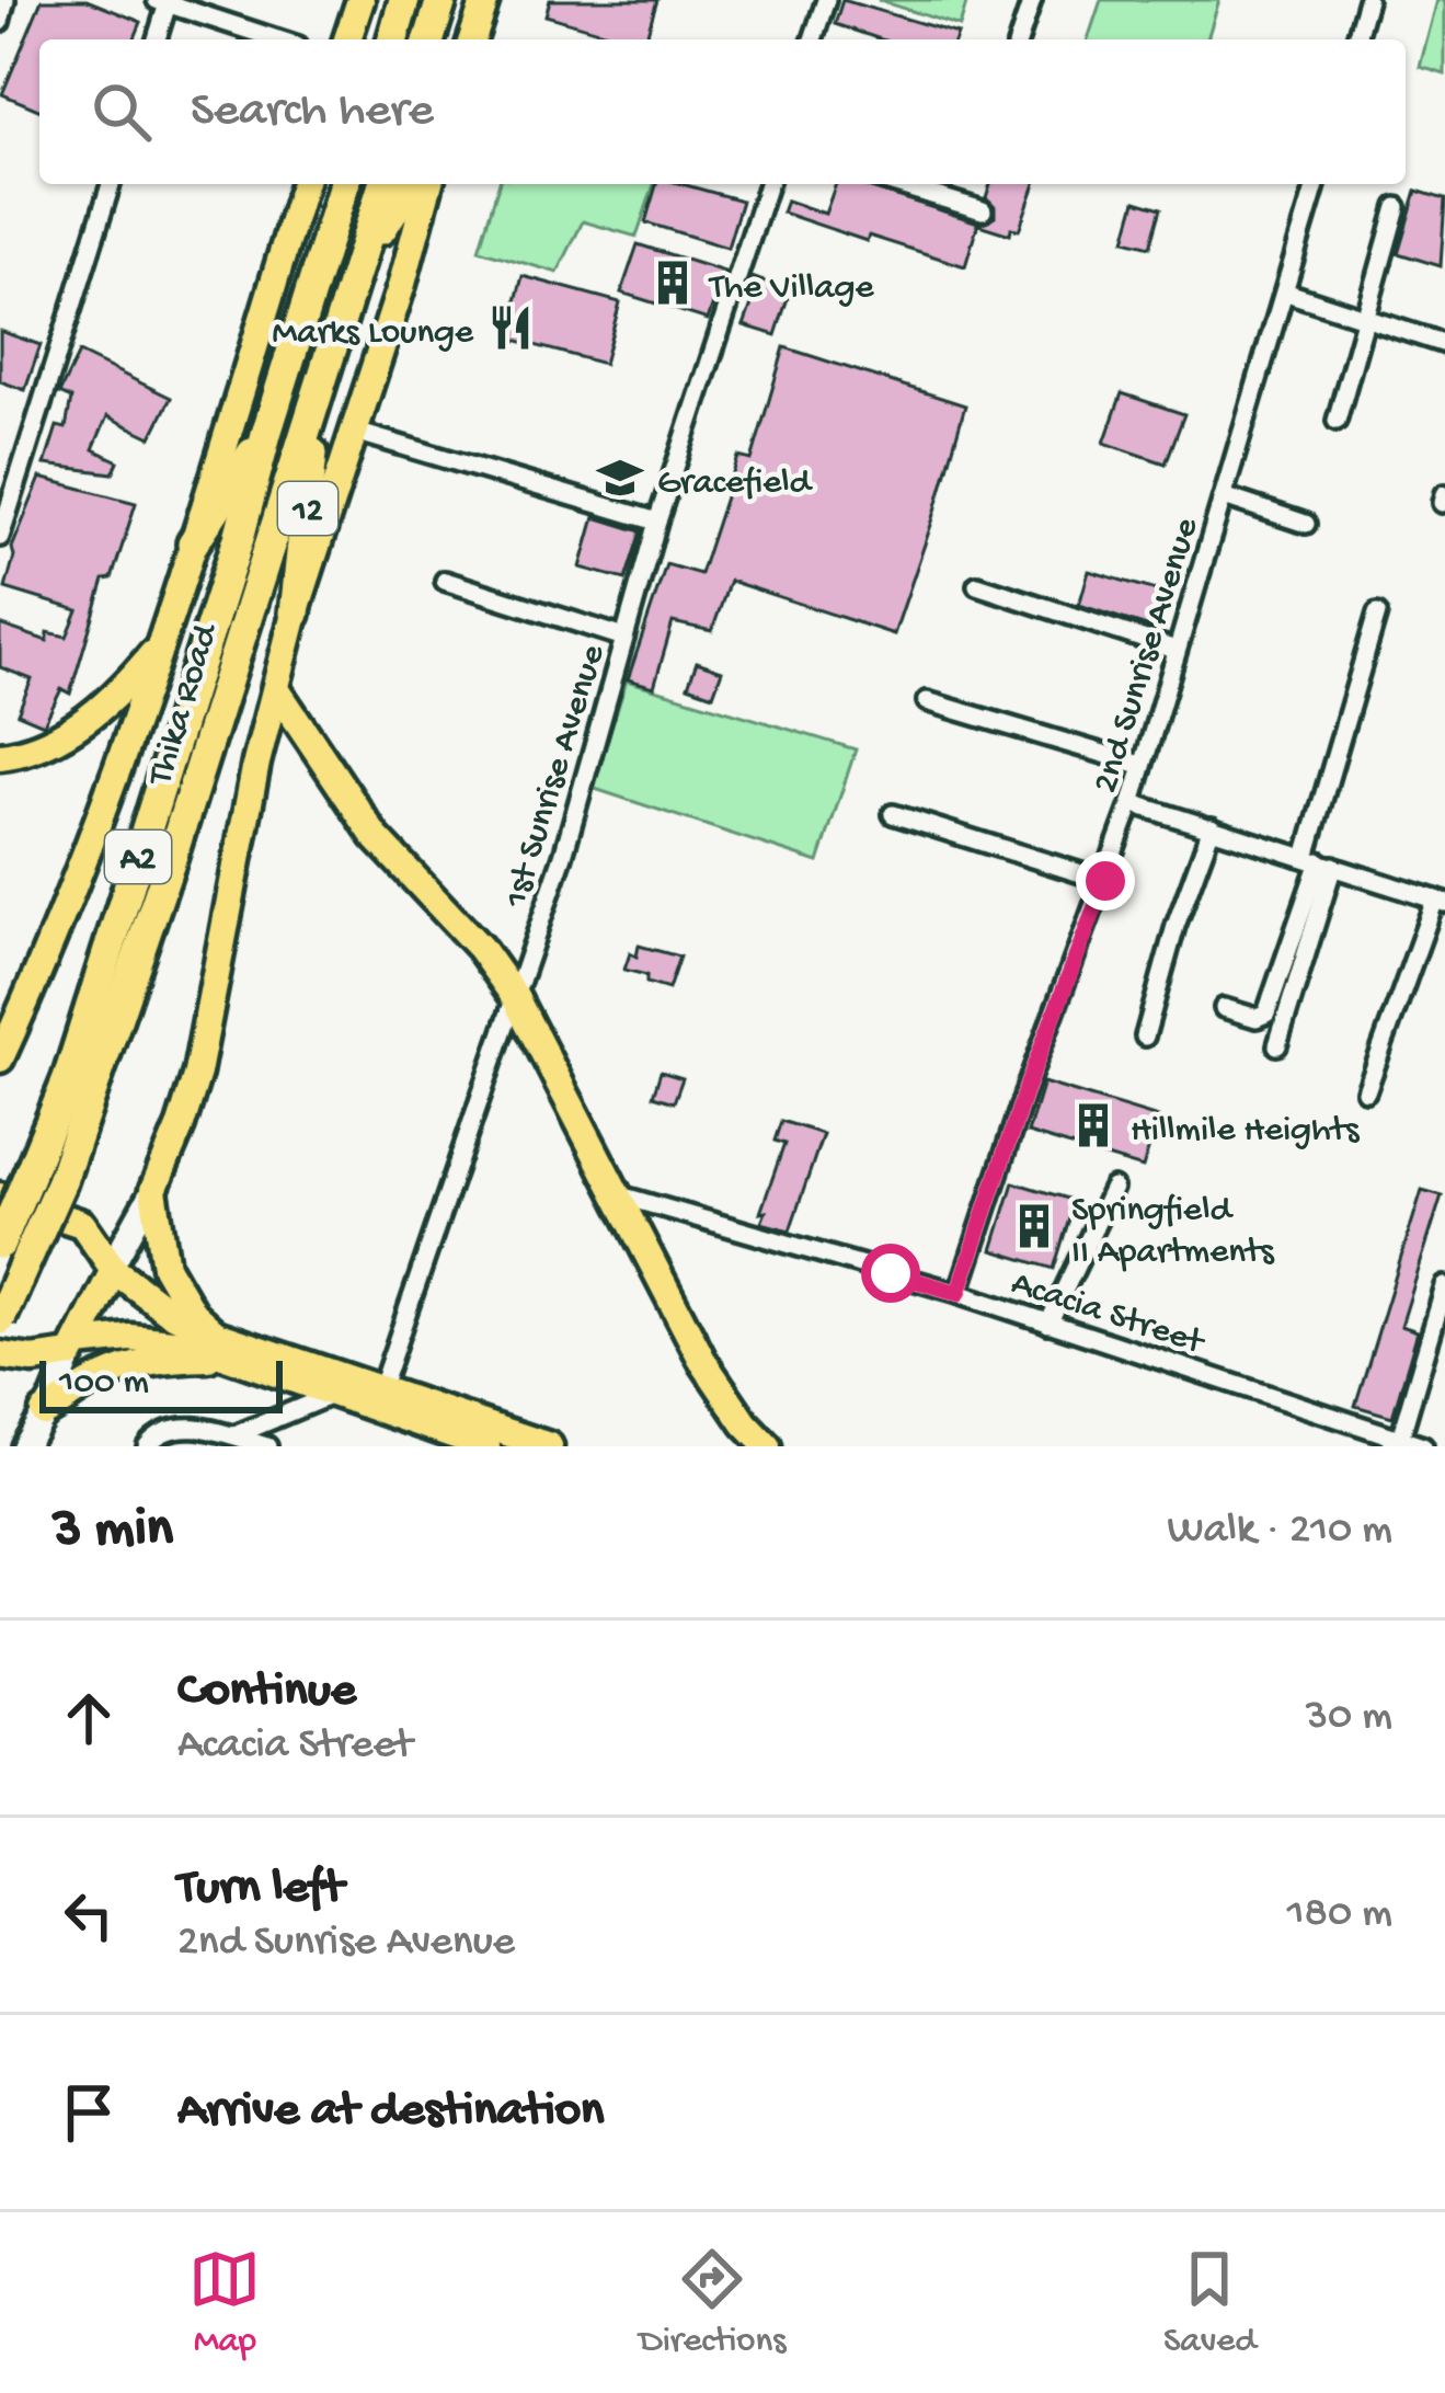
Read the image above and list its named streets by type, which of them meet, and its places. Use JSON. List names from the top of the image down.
{
  "streets": {
    "highway": ["12", "Thika Road", "A2"],
    "street": ["2nd Sunrise Avenue", "1st Sunrise Avenue", "Acacia Street"]
  },
  "crossings": [
    ["12", "Thika Road"],
    ["2nd Sunrise Avenue", "Acacia Street"]
  ],
  "places": {
    "building": ["The Village", "Hillmile Heights", "Springfield II Apartments"],
    "restaurant": ["Marks Lounge"],
    "school or university": ["Gracefield"]
  },
  "scale_bar": "100 m",
  "page": {
    "search": "Search here",
    "scale": "100 m",
    "heading": ["3 min", "Walk · 210 m"],
    "list": [
      ["Continue", "Acacia Street", "30 m"],
      ["Turn left", "2nd Sunrise Avenue", "180 m"],
      "Arrive at destination"
    ],
    "nav": ["Map", "Directions", "Saved"]
  }
}
